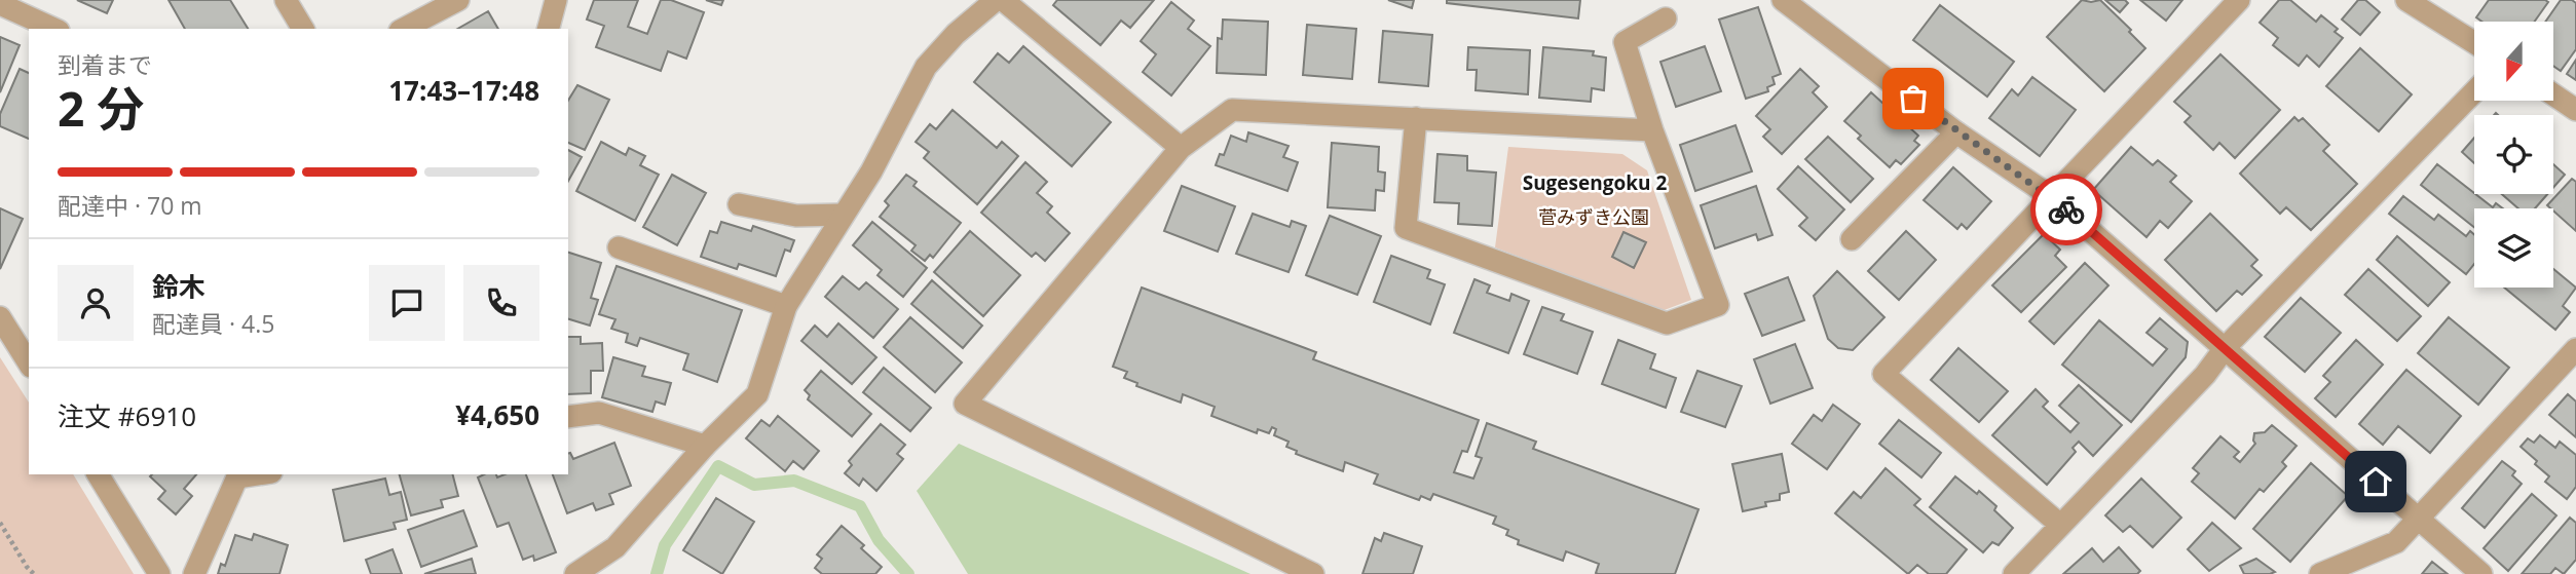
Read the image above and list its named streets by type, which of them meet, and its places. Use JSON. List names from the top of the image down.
{
  "districts": ["Sugesengoku 2"],
  "parks": ["菅みずき公園"],
  "north": "bottom",
  "page": {
    "heading": ["2 分", "到着まで", "17:43–17:48"],
    "panel": [
      "鈴木",
      "配達員 · 4.5",
      "注文 #6910",
      "¥4,650"
    ],
    "bar": "配達中 · 70 m"
  }
}
